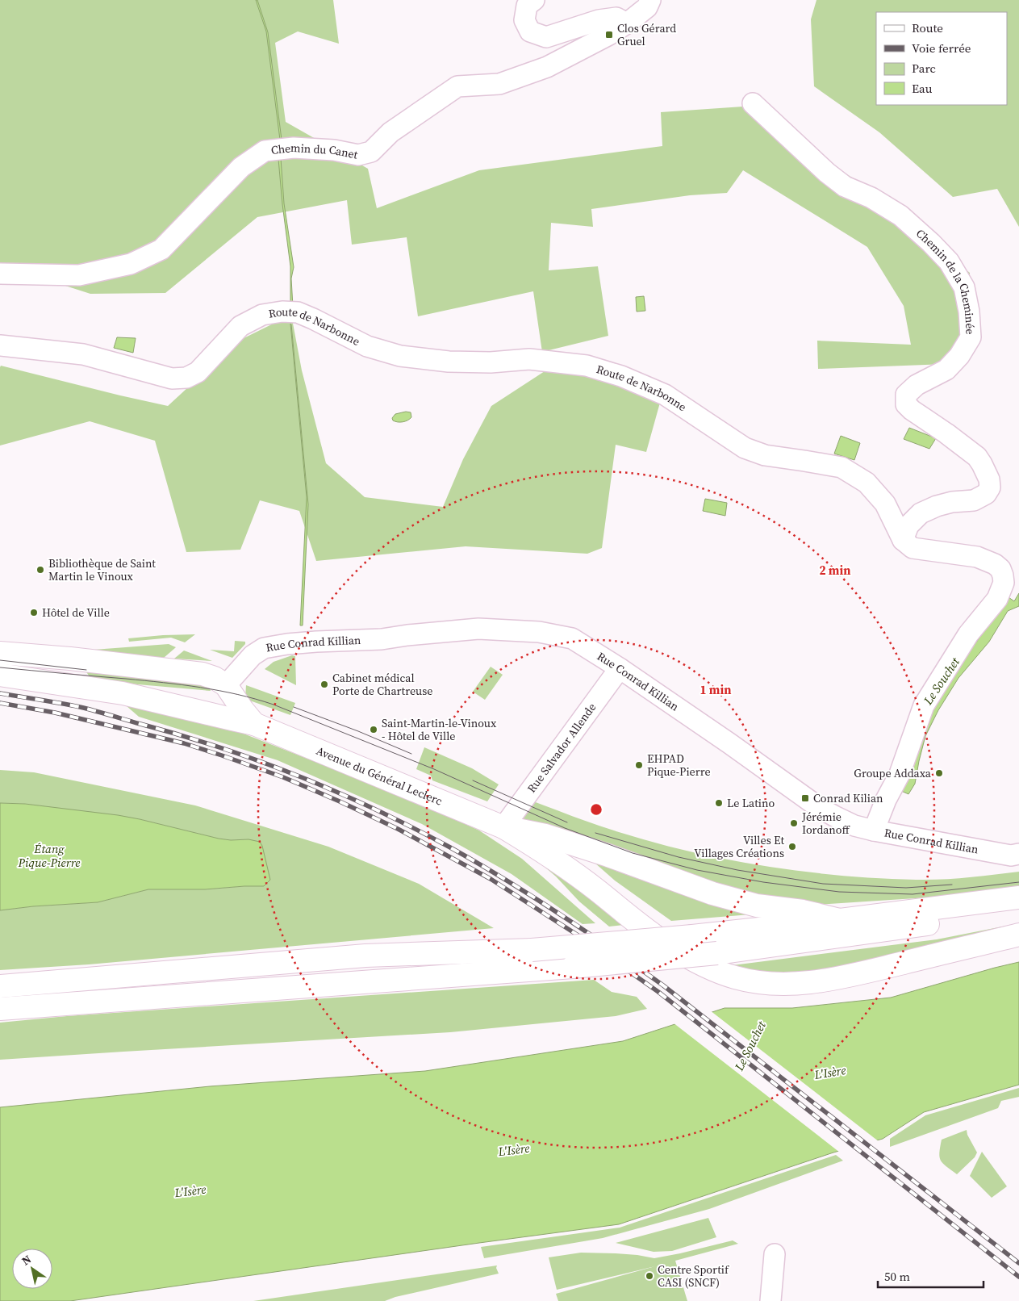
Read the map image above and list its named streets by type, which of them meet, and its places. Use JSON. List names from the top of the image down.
{
  "streets": {
    "main road": ["Avenue du Général Leclerc"],
    "street": [
      "Chemin du Canet",
      "Chemin de la Cheminée",
      "Route de Narbonne",
      "Rue Conrad Killian",
      "Rue Salvador Allende"
    ]
  },
  "crossings": [
    ["Chemin de la Cheminée", "Route de Narbonne"],
    ["Rue Conrad Killian", "Rue Salvador Allende"],
    ["Rue Conrad Killian", "Avenue du Général Leclerc"],
    ["Rue Salvador Allende", "Avenue du Général Leclerc"]
  ],
  "water": ["Le Souchet", "Étang Pique-Pierre", "L'Isère"],
  "places": {
    "transit": ["Clos Gérard Gruel", "Conrad Kilian"],
    "other": [
      "Bibliothèque de Saint Martin le Vinoux",
      "Hôtel de Ville",
      "Cabinet médical Porte de Chartreuse",
      "Saint-Martin-le-Vinoux - Hôtel de Ville",
      "EHPAD Pique-Pierre",
      "Groupe Addaxa",
      "Le Latino",
      "Jérémie Iordanoff",
      "Villes Et Villages Créations",
      "Centre Sportif CASI (SNCF)"
    ]
  },
  "legend": [
    "Route",
    "Voie ferrée",
    "Parc",
    "Eau"
  ],
  "scale_bar": "50 m",
  "north": "top left",
  "rings": ["2 min", "1 min"]
}
